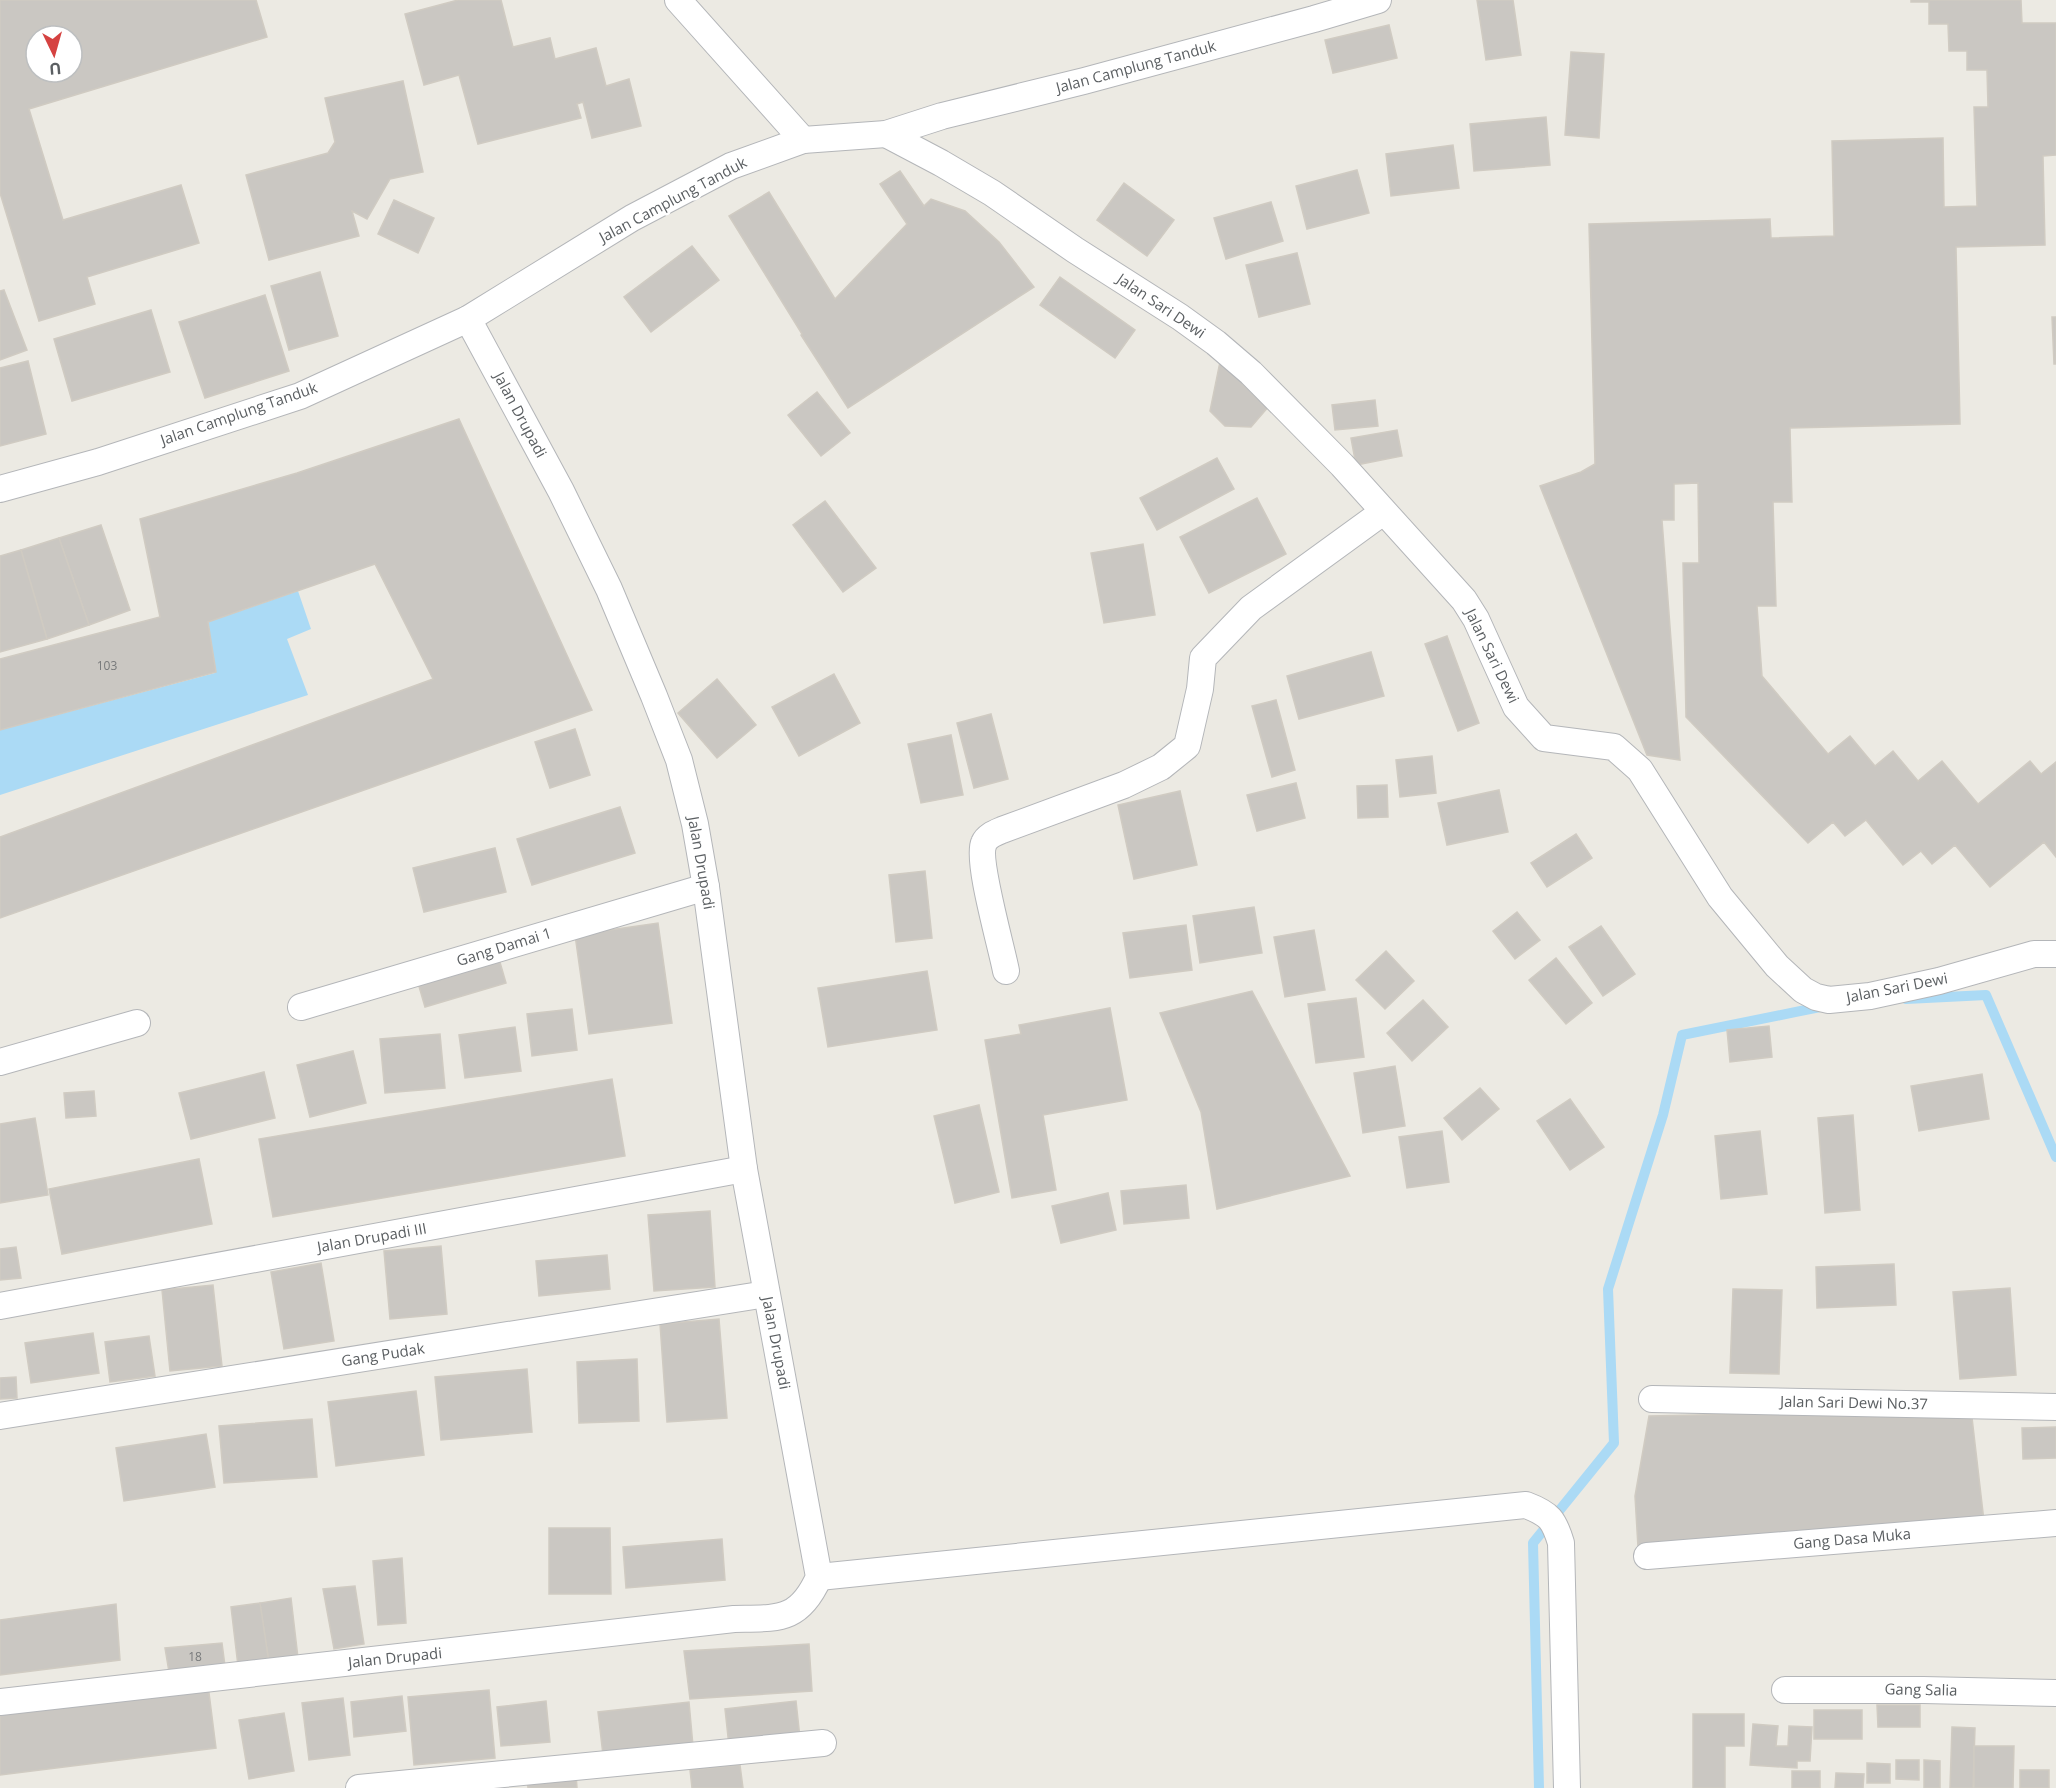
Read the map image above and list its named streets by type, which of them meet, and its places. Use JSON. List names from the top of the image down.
{
  "streets": {
    "street": [
      "Jalan Camplung Tanduk",
      "Jalan Sari Dewi",
      "Jalan Drupadi",
      "Gang Damai 1",
      "Jalan Drupadi III",
      "Gang Pudak",
      "Jalan Sari Dewi No.37",
      "Gang Dasa Muka",
      "Gang Salia"
    ]
  },
  "crossings": [
    ["Jalan Camplung Tanduk", "Jalan Sari Dewi"],
    ["Jalan Camplung Tanduk", "Jalan Drupadi"],
    ["Jalan Drupadi", "Gang Damai 1"],
    ["Jalan Drupadi", "Jalan Drupadi III"],
    ["Jalan Drupadi", "Gang Pudak"]
  ],
  "house_numbers": ["103", "18"],
  "north": "bottom"
}
